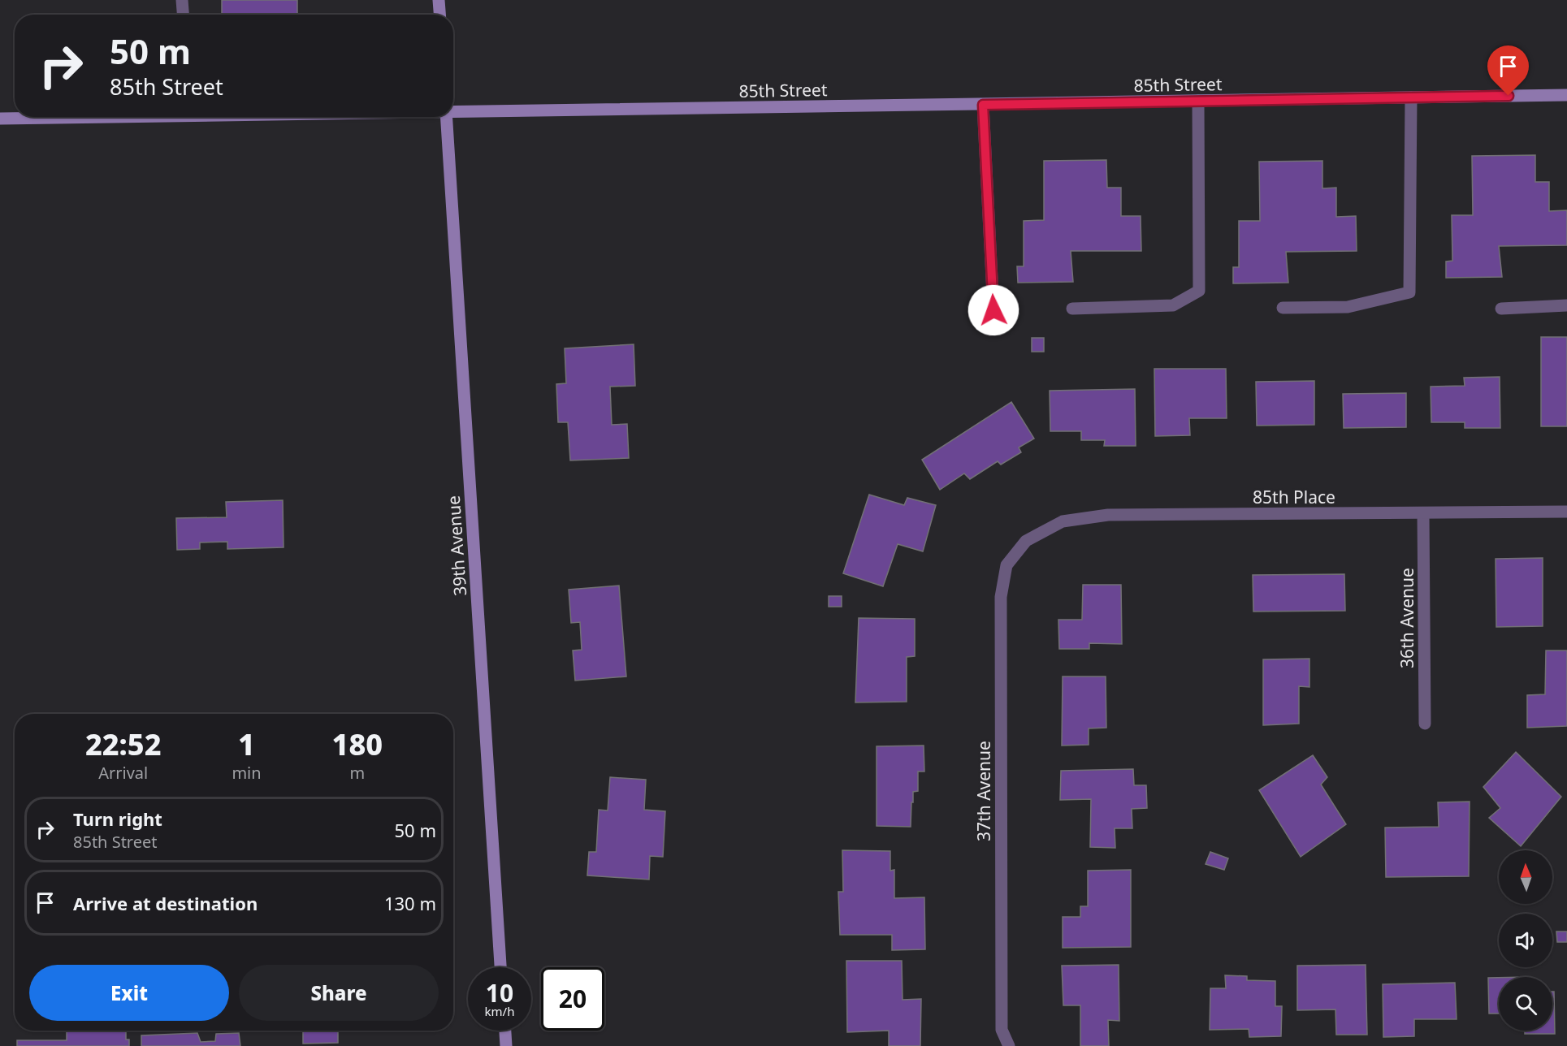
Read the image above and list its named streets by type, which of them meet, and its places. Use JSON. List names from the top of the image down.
{
  "streets": {
    "street": [
      "85th Street",
      "85th Place",
      "39th Avenue",
      "36th Avenue",
      "37th Avenue"
    ]
  },
  "crossings": [
    ["85th Place", "36th Avenue"],
    ["85th Place", "37th Avenue"]
  ],
  "north": "top",
  "page": {
    "turn": ["50 m", "85th Street"],
    "eta": [
      "22:52",
      "Arrival",
      "1",
      "min",
      "180",
      "m"
    ],
    "list": [
      {
        "name": "Turn right",
        "note": "85th Street",
        "value": "50 m"
      },
      {
        "name": "Arrive at destination",
        "value": "130 m"
      }
    ],
    "buttons": ["Exit", "Share"],
    "speed": "10 km/h",
    "limit": "20"
  }
}
